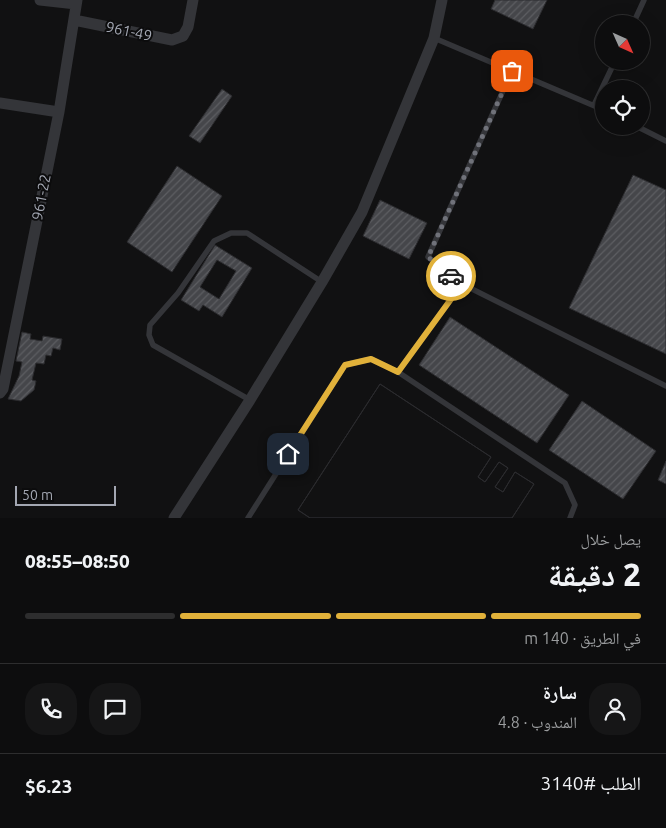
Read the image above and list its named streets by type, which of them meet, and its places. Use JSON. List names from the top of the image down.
{
  "streets": {
    "street": ["961-49", "961-22"]
  },
  "crossings": [
    ["961-49", "961-22"]
  ],
  "scale_bar": "50 m",
  "north": "bottom right",
  "page": {
    "scale": "50 m",
    "heading": ["2 دقيقة", "يصل خلال", "08:50–08:55"],
    "panel": [
      "سارة",
      "المندوب · 4.8",
      "الطلب #3140",
      "$6.23"
    ],
    "bar": "في الطريق · 140 m"
  }
}
